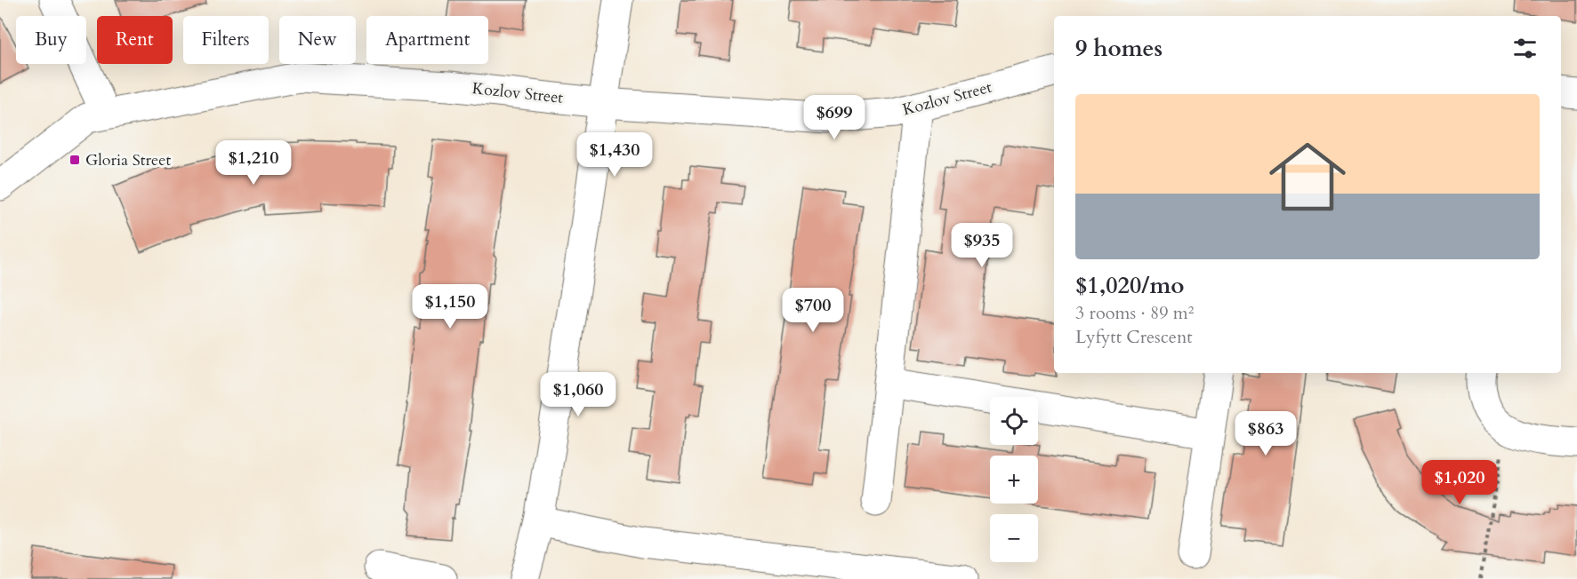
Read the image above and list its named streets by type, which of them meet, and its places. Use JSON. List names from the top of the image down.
{
  "streets": {
    "street": ["Kozlov Street"]
  },
  "places": {
    "transit": ["Gloria Street"]
  },
  "page": {
    "chip": [
      "Buy",
      "Rent",
      "Filters",
      "New",
      "Apartment"
    ],
    "heading": "9 homes",
    "list": [
      {
        "name": "$1,020/mo",
        "note": "3 rooms · 89 m² · Lyfytt Crescent"
      }
    ],
    "price": [
      "$699",
      "$1,430",
      "$1,210",
      "$935",
      "$1,150",
      "$700",
      "$1,060",
      "$863",
      "$1,020"
    ],
    "map_buttons": ["+", "−"]
  }
}
